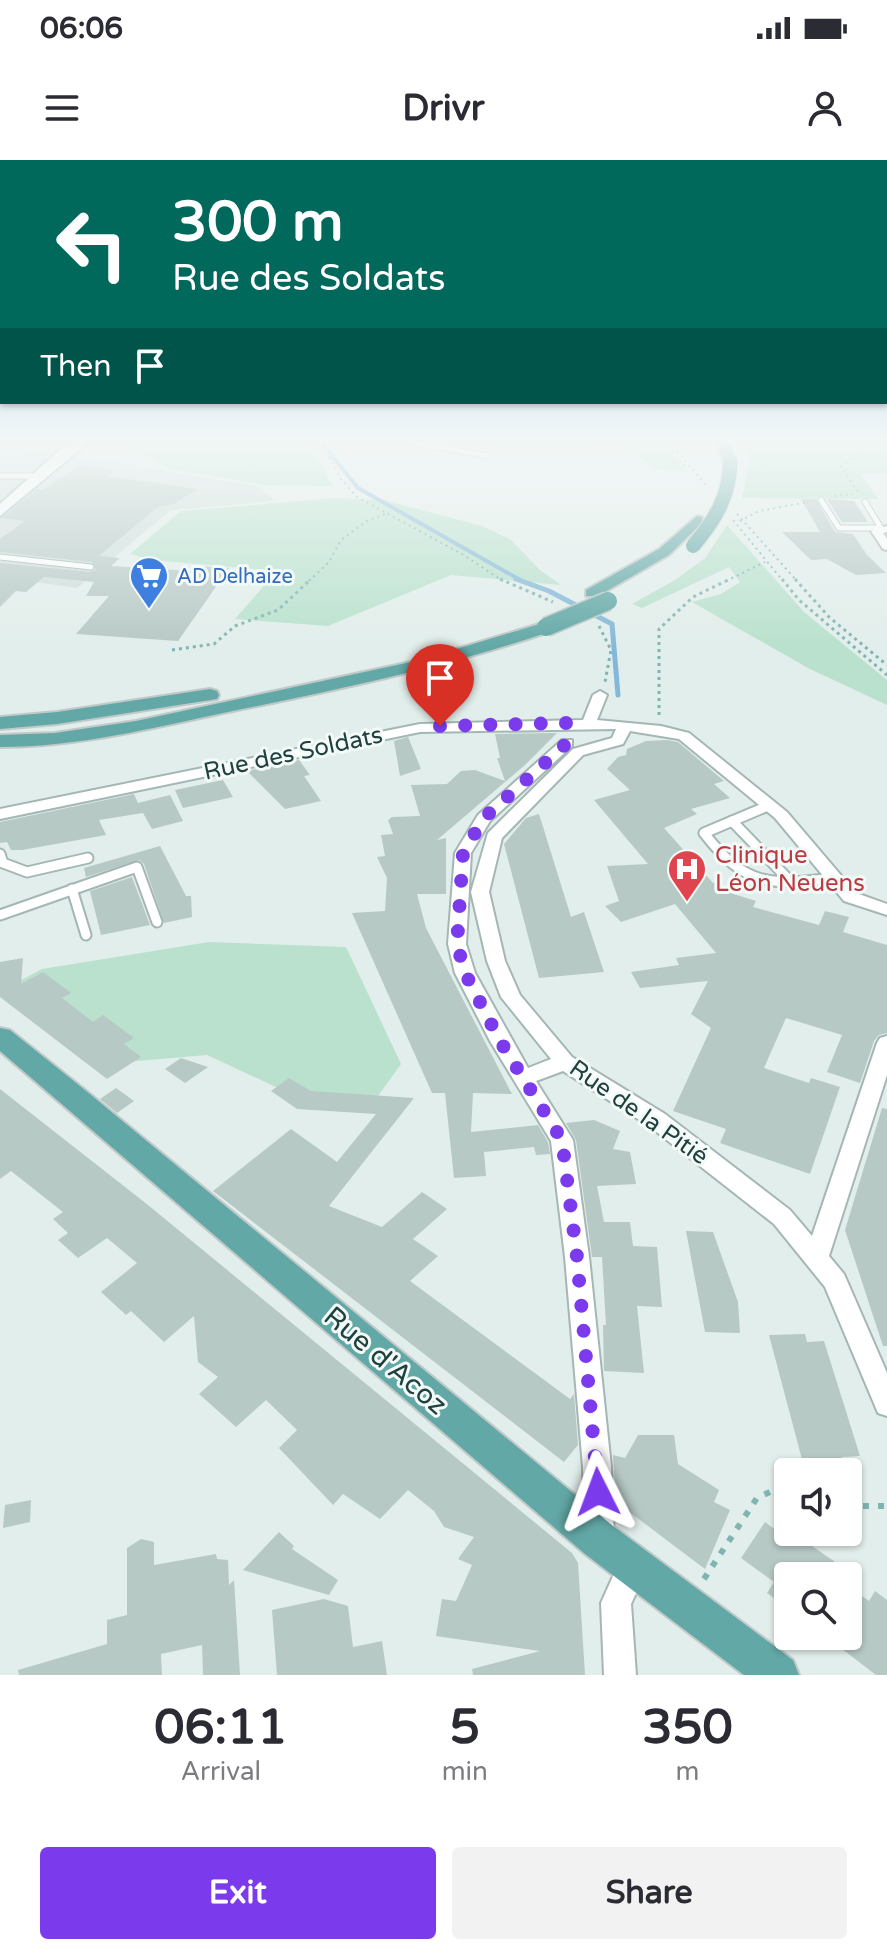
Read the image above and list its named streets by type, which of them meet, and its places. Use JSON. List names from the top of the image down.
{
  "streets": {
    "main road": ["Rue d'Acoz"],
    "street": ["Rue des Soldats", "Rue de la Pitié"]
  },
  "crossings": [
    ["Rue des Soldats", "Rue de la Pitié"]
  ],
  "places": {
    "supermarket": ["AD Delhaize"],
    "hospital": ["Clinique Léon Neuens"]
  },
  "page": {
    "status": "06:06",
    "header": "Drivr",
    "turn": ["300 m", "Rue des Soldats"],
    "then": "Then",
    "eta": [
      "06:11",
      "Arrival",
      "5",
      "min",
      "350",
      "m"
    ],
    "buttons": ["Exit", "Share"]
  }
}
